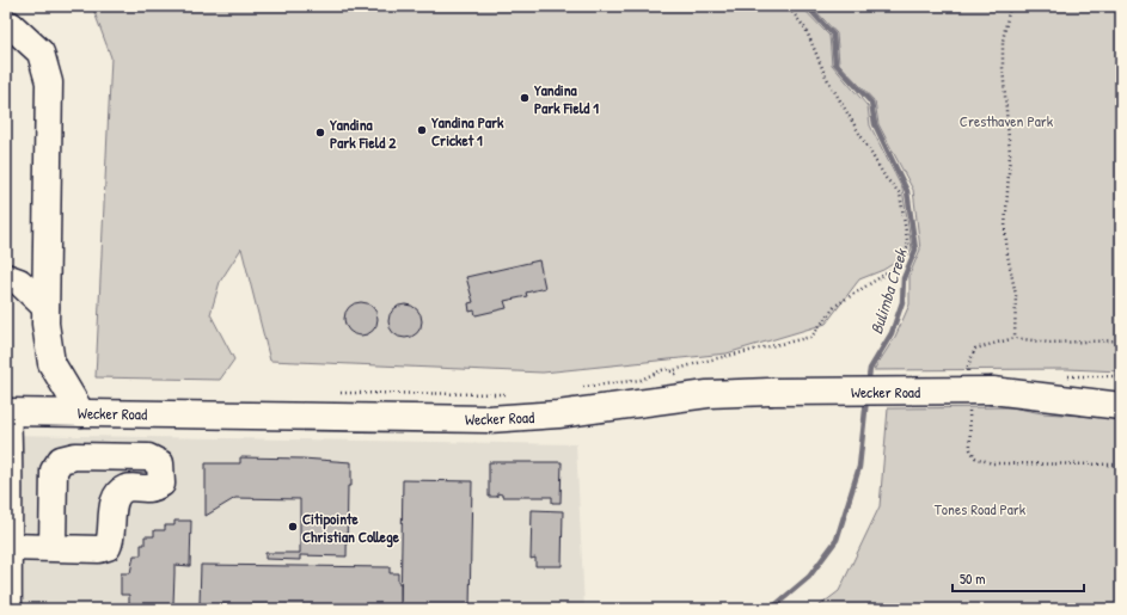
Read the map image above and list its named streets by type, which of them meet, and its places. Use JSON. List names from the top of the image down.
{
  "streets": {
    "street": ["Wecker Road"]
  },
  "water": ["Bulimba Creek"],
  "parks": ["Cresthaven Park", "Tones Road Park"],
  "places": [
    "Yandina Park Field 1",
    "Yandina Park Cricket 1",
    "Yandina Park Field 2",
    "Citipointe Christian College"
  ],
  "scale_bar": "50 m"
}
